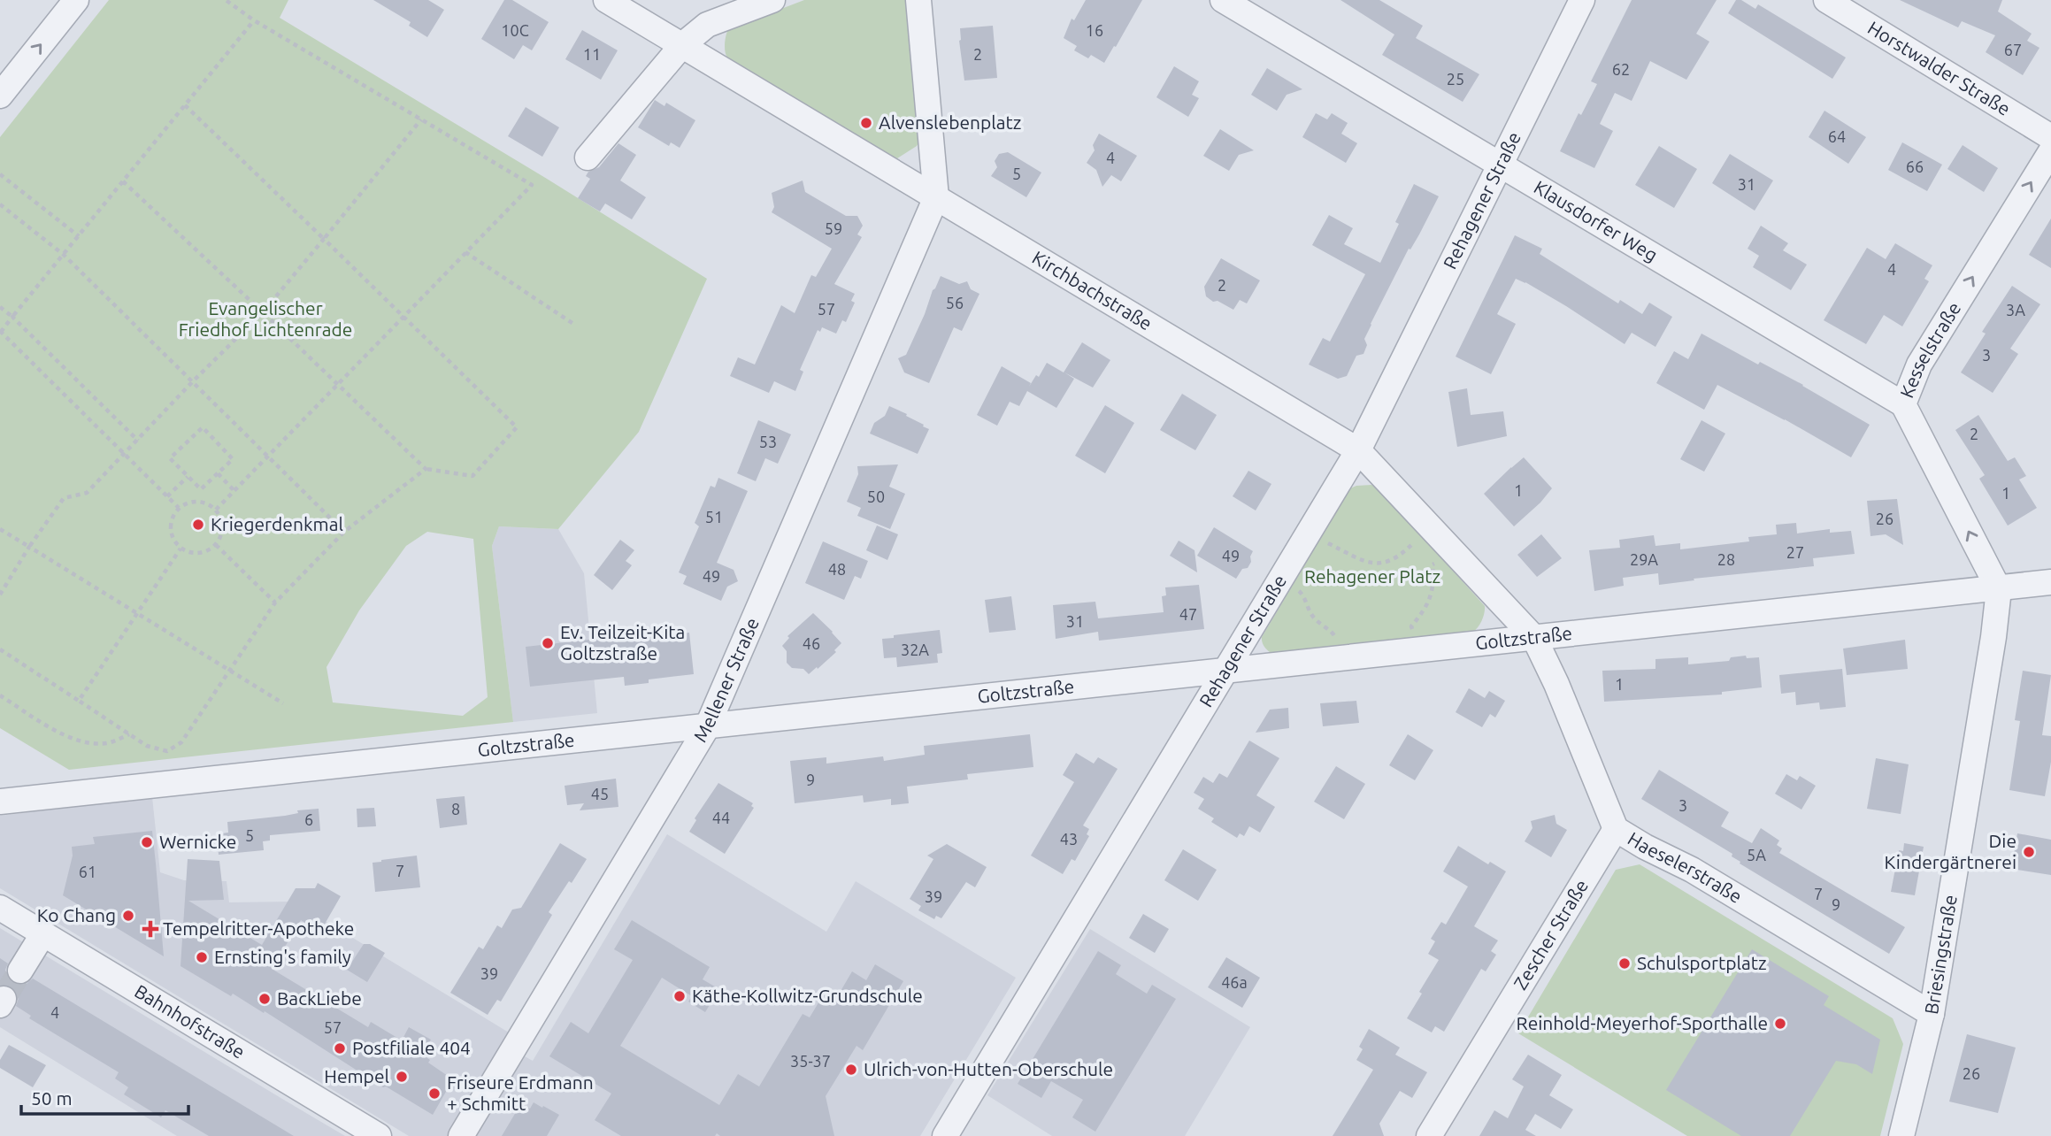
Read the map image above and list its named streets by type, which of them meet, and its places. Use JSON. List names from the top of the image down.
{
  "streets": {
    "street": [
      "Horstwalder Straße",
      "Rehagener Straße",
      "Klausdorfer Weg",
      "Kirchbachstraße",
      "Kesselstraße",
      "Goltzstraße",
      "Mellener Straße",
      "Haeselerstraße",
      "Zescher Straße",
      "Briesingstraße",
      "Bahnhofstraße"
    ]
  },
  "crossings": [
    ["Rehagener Straße", "Klausdorfer Weg"],
    ["Rehagener Straße", "Kirchbachstraße"],
    ["Rehagener Straße", "Goltzstraße"],
    ["Klausdorfer Weg", "Kesselstraße"],
    ["Kirchbachstraße", "Goltzstraße"],
    ["Kirchbachstraße", "Mellener Straße"],
    ["Kirchbachstraße", "Haeselerstraße"],
    ["Kesselstraße", "Goltzstraße"],
    ["Kesselstraße", "Briesingstraße"],
    ["Goltzstraße", "Mellener Straße"],
    ["Goltzstraße", "Haeselerstraße"],
    ["Goltzstraße", "Briesingstraße"],
    ["Haeselerstraße", "Zescher Straße"],
    ["Haeselerstraße", "Briesingstraße"]
  ],
  "one_way": ["Kesselstraße"],
  "parks": ["Evangelischer Friedhof Lichtenrade", "Rehagener Platz"],
  "places": {
    "other": [
      "Alvenslebenplatz",
      "Kriegerdenkmal",
      "Ev. Teilzeit-Kita Goltzstraße",
      "Wernicke",
      "Die Kindergärtnerei",
      "Ko Chang",
      "Ernsting's family",
      "Schulsportplatz",
      "Käthe-Kollwitz-Grundschule",
      "BackLiebe",
      "Reinhold-Meyerhof-Sporthalle",
      "Postfiliale 404",
      "Ulrich-von-Hutten-Oberschule",
      "Hempel",
      "Friseure Erdmann + Schmitt"
    ],
    "health": ["Tempelritter-Apotheke"]
  },
  "house_numbers": [
    "10C",
    "16",
    "67",
    "11",
    "2",
    "62",
    "25",
    "64",
    "4",
    "66",
    "5",
    "31",
    "59",
    "4",
    "2",
    "56",
    "57",
    "3A",
    "3",
    "2",
    "53",
    "1",
    "1",
    "50",
    "51",
    "26",
    "27",
    "49",
    "29A",
    "28",
    "48",
    "49",
    "47",
    "31",
    "46",
    "32A",
    "1",
    "9",
    "45",
    "3",
    "8",
    "44",
    "6",
    "5",
    "43",
    "5A",
    "7",
    "61",
    "7",
    "39",
    "9",
    "39",
    "46a",
    "4",
    "57",
    "35-37",
    "26"
  ],
  "scale_bar": "50 m"
}
